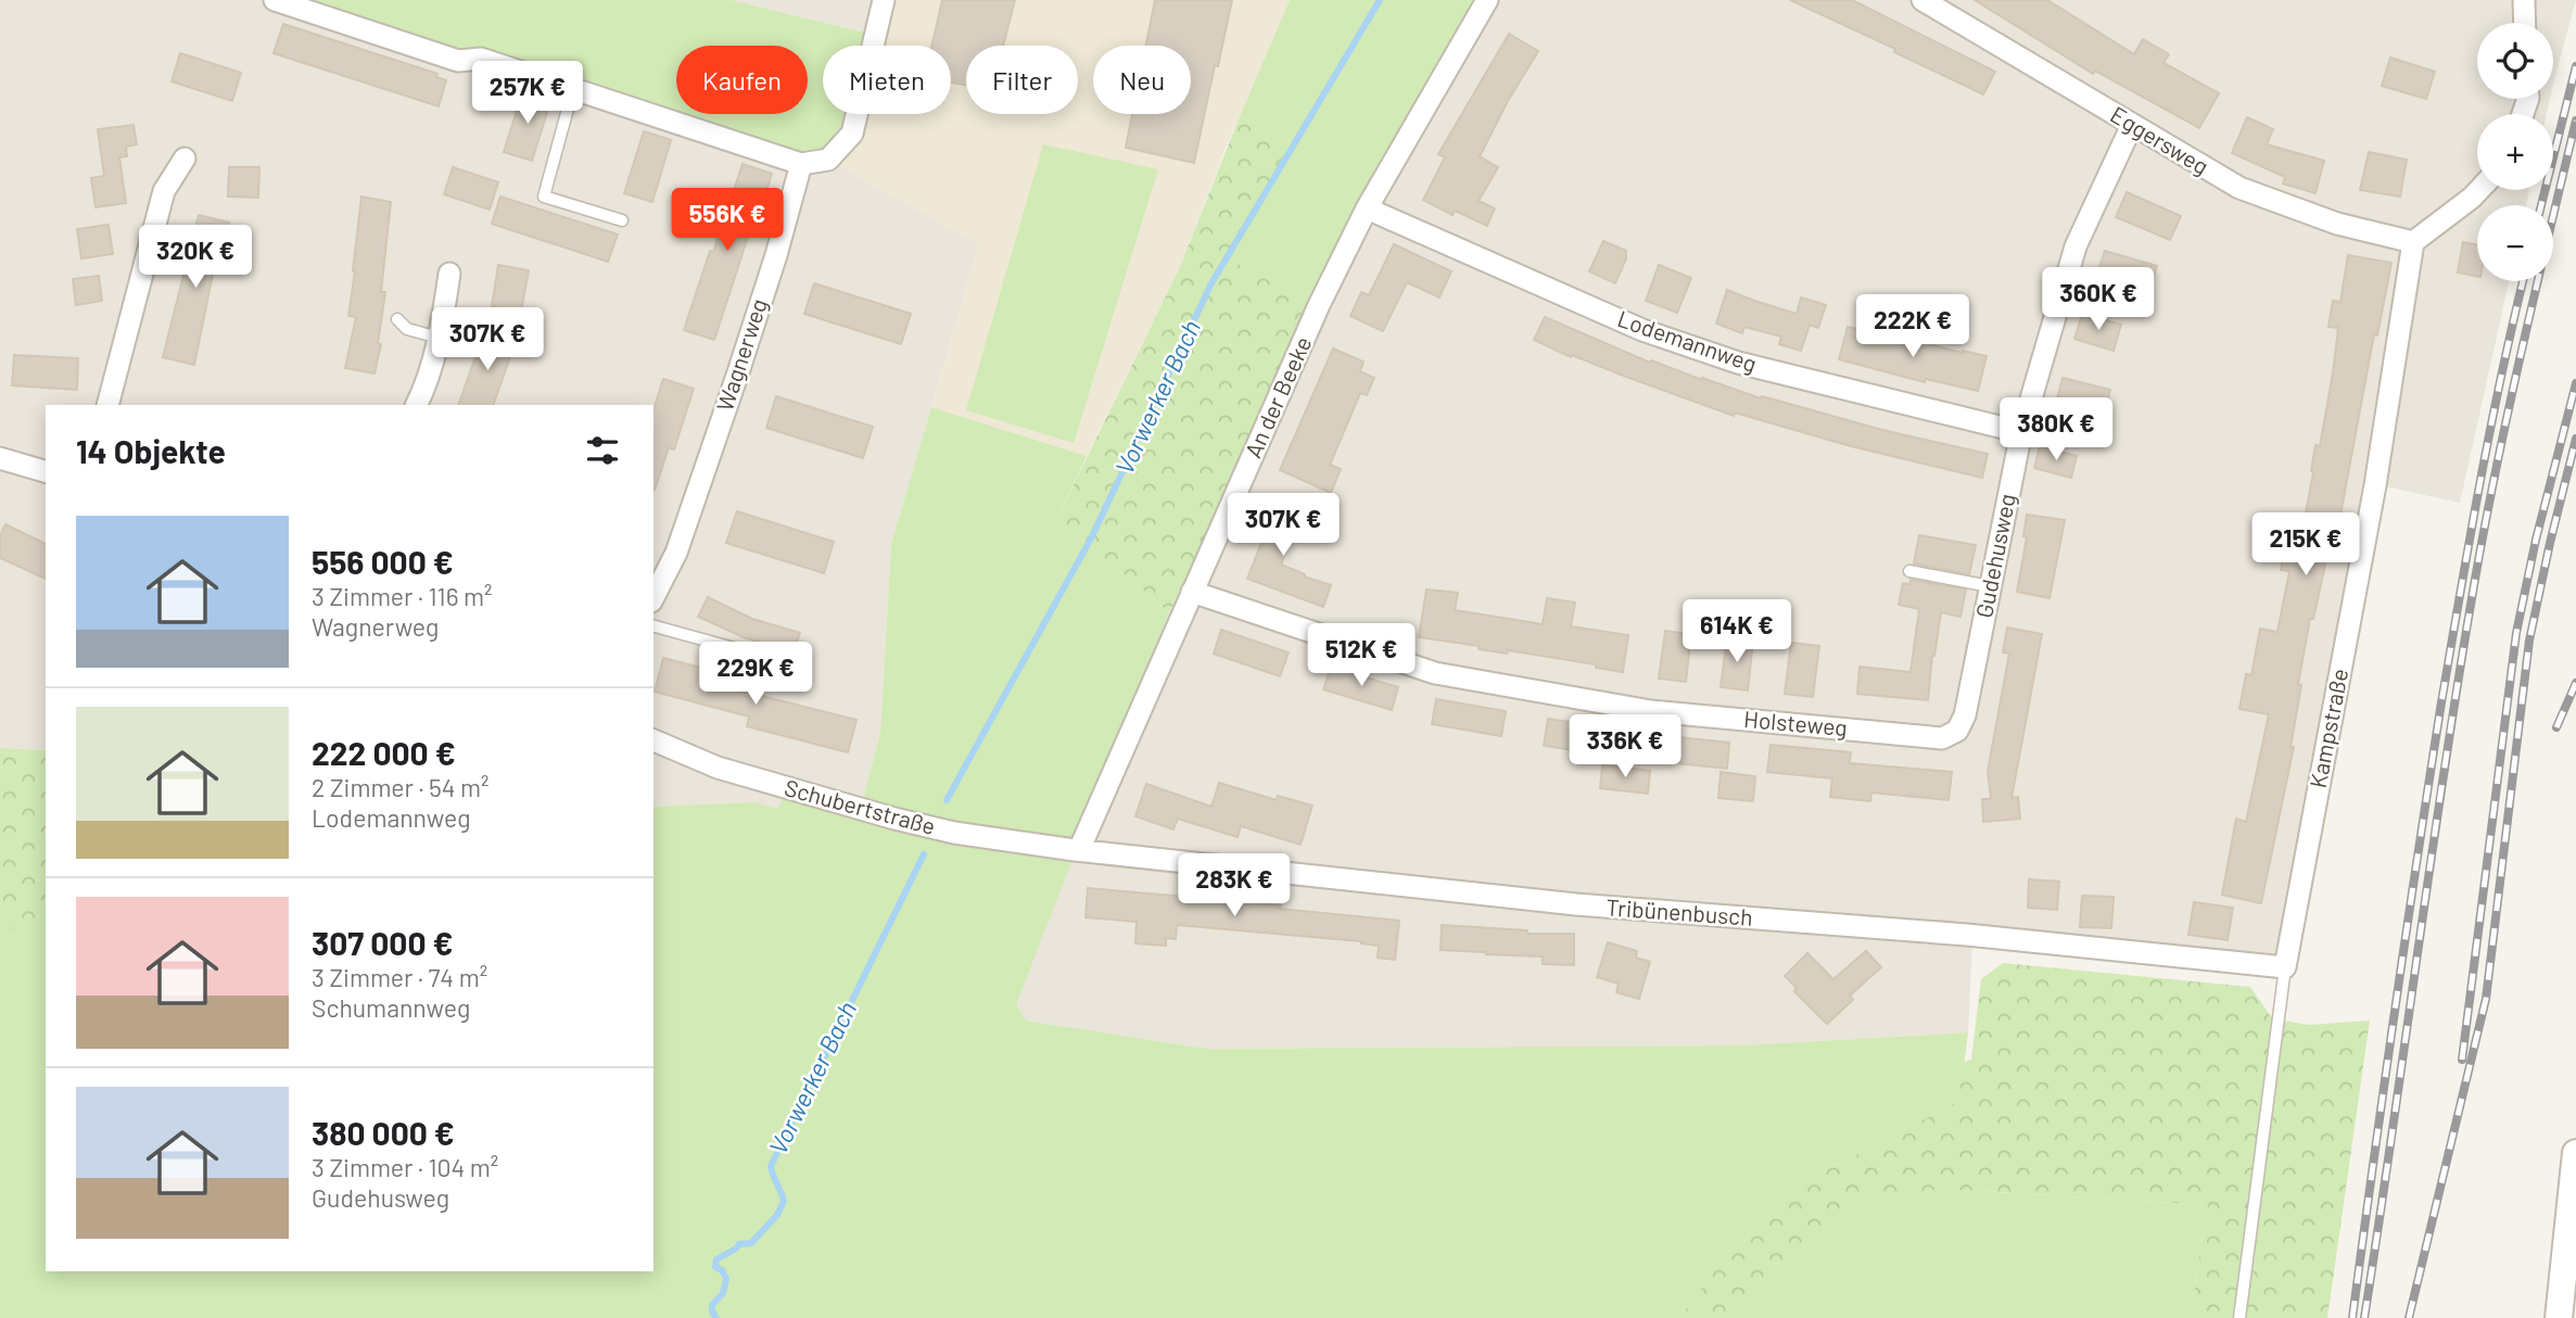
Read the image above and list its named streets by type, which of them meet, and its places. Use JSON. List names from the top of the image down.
{
  "streets": {
    "street": [
      "Eggersweg",
      "Lodemannweg",
      "Wagnerweg",
      "An der Beeke",
      "Gudehusweg",
      "Holsteweg",
      "Kampstraße",
      "Schubertstraße",
      "Tribünenbusch"
    ]
  },
  "crossings": [
    ["Eggersweg", "Gudehusweg"],
    ["Eggersweg", "Kampstraße"],
    ["Lodemannweg", "An der Beeke"],
    ["Lodemannweg", "Gudehusweg"],
    ["An der Beeke", "Holsteweg"],
    ["An der Beeke", "Schubertstraße"],
    ["An der Beeke", "Tribünenbusch"],
    ["Gudehusweg", "Holsteweg"],
    ["Kampstraße", "Tribünenbusch"],
    ["Schubertstraße", "Tribünenbusch"]
  ],
  "water": ["Vorwerker Bach"],
  "page": {
    "map_buttons": ["+", "−"],
    "chip": [
      "Kaufen",
      "Mieten",
      "Filter",
      "Neu"
    ],
    "price": [
      "257K €",
      "556K €",
      "320K €",
      "360K €",
      "222K €",
      "307K €",
      "380K €",
      "307K €",
      "215K €",
      "614K €",
      "512K €",
      "229K €",
      "336K €",
      "283K €"
    ],
    "heading": "14 Objekte",
    "list": [
      {
        "name": "556 000 €",
        "note": "3 Zimmer · 116 m² · Wagnerweg"
      },
      {
        "name": "222 000 €",
        "note": "2 Zimmer · 54 m² · Lodemannweg"
      },
      {
        "name": "307 000 €",
        "note": "3 Zimmer · 74 m² · Schumannweg"
      },
      {
        "name": "380 000 €",
        "note": "3 Zimmer · 104 m² · Gudehusweg"
      }
    ]
  }
}
